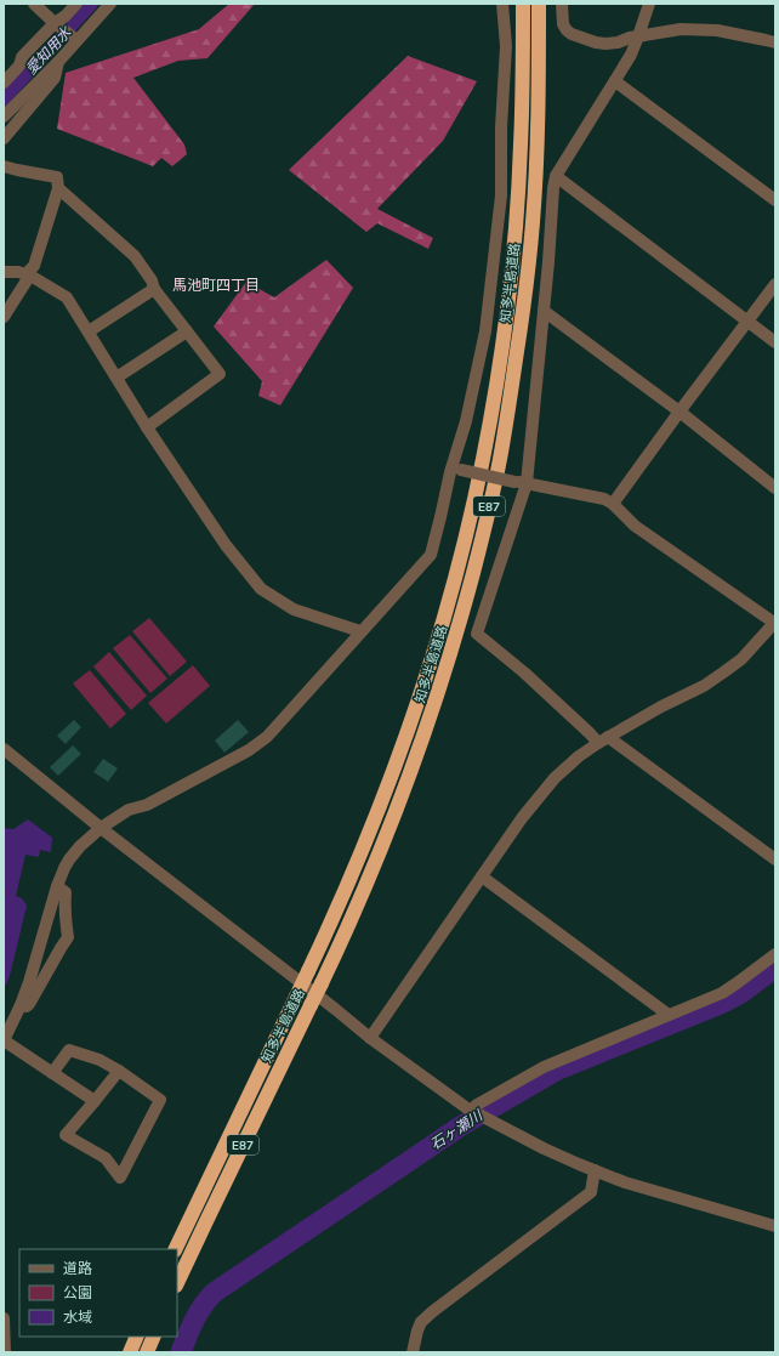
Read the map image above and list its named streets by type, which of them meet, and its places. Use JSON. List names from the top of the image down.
{
  "streets": {
    "highway": ["知多半島道路", "E87"]
  },
  "districts": ["馬池町四丁目"],
  "water": ["愛知用水", "石ヶ瀬川"],
  "legend": ["道路", "公園", "水域"]
}
